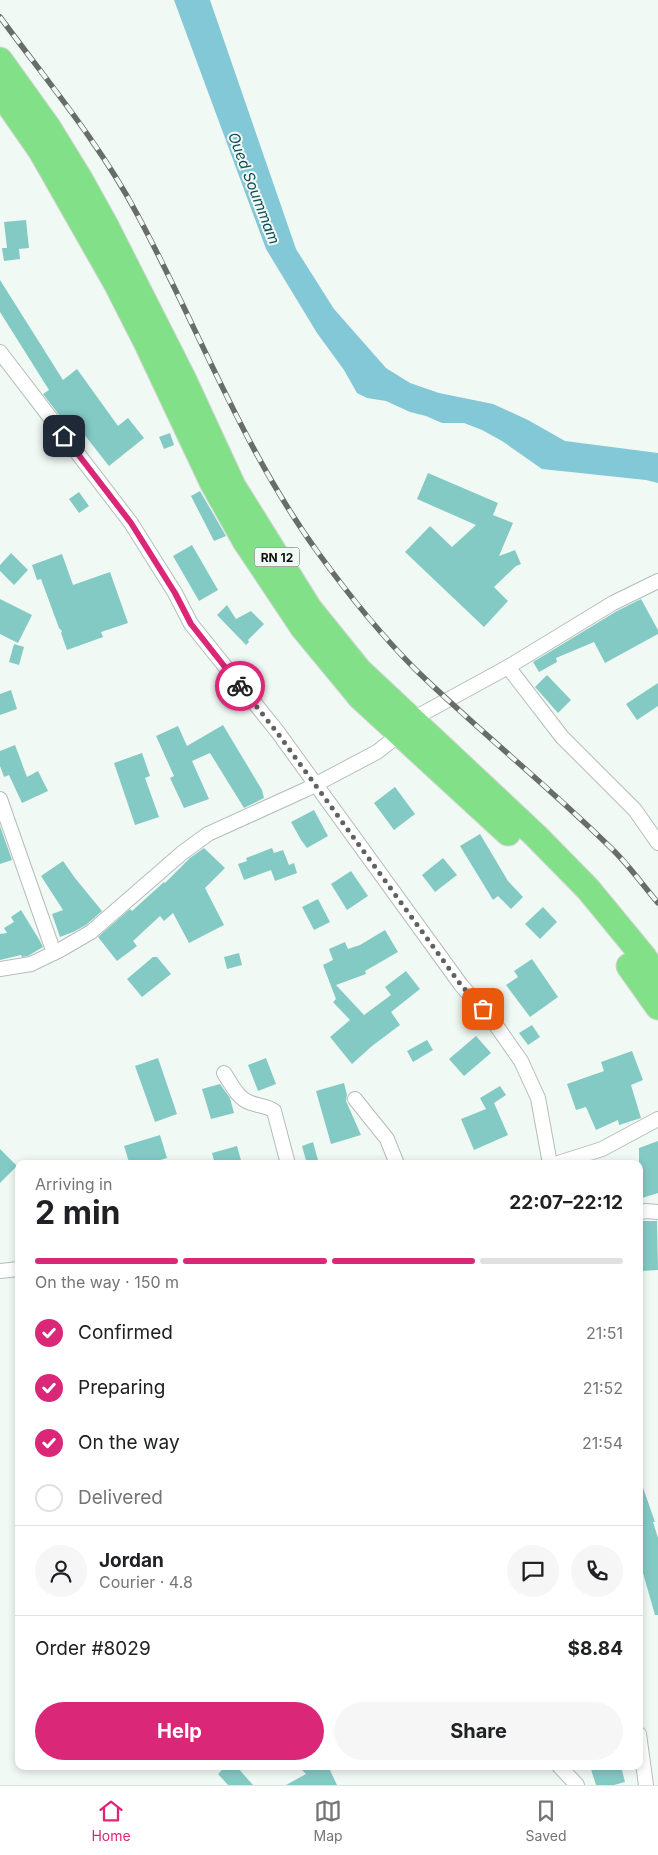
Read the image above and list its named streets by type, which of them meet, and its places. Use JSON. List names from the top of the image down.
{
  "streets": {
    "highway": ["RN 12"]
  },
  "water": ["Oued Soummam"],
  "page": {
    "heading": ["2 min", "Arriving in", "22:07–22:12"],
    "panel": [
      "Jordan",
      "Courier · 4.8",
      "Order #8029",
      "$8.84"
    ],
    "bar": "On the way · 150 m",
    "list": [
      ["Confirmed", "21:51"],
      ["Preparing", "21:52"],
      ["On the way", "21:54"],
      "Delivered"
    ],
    "buttons": ["Help", "Share"],
    "tabs": ["Home", "Map", "Saved"]
  }
}
